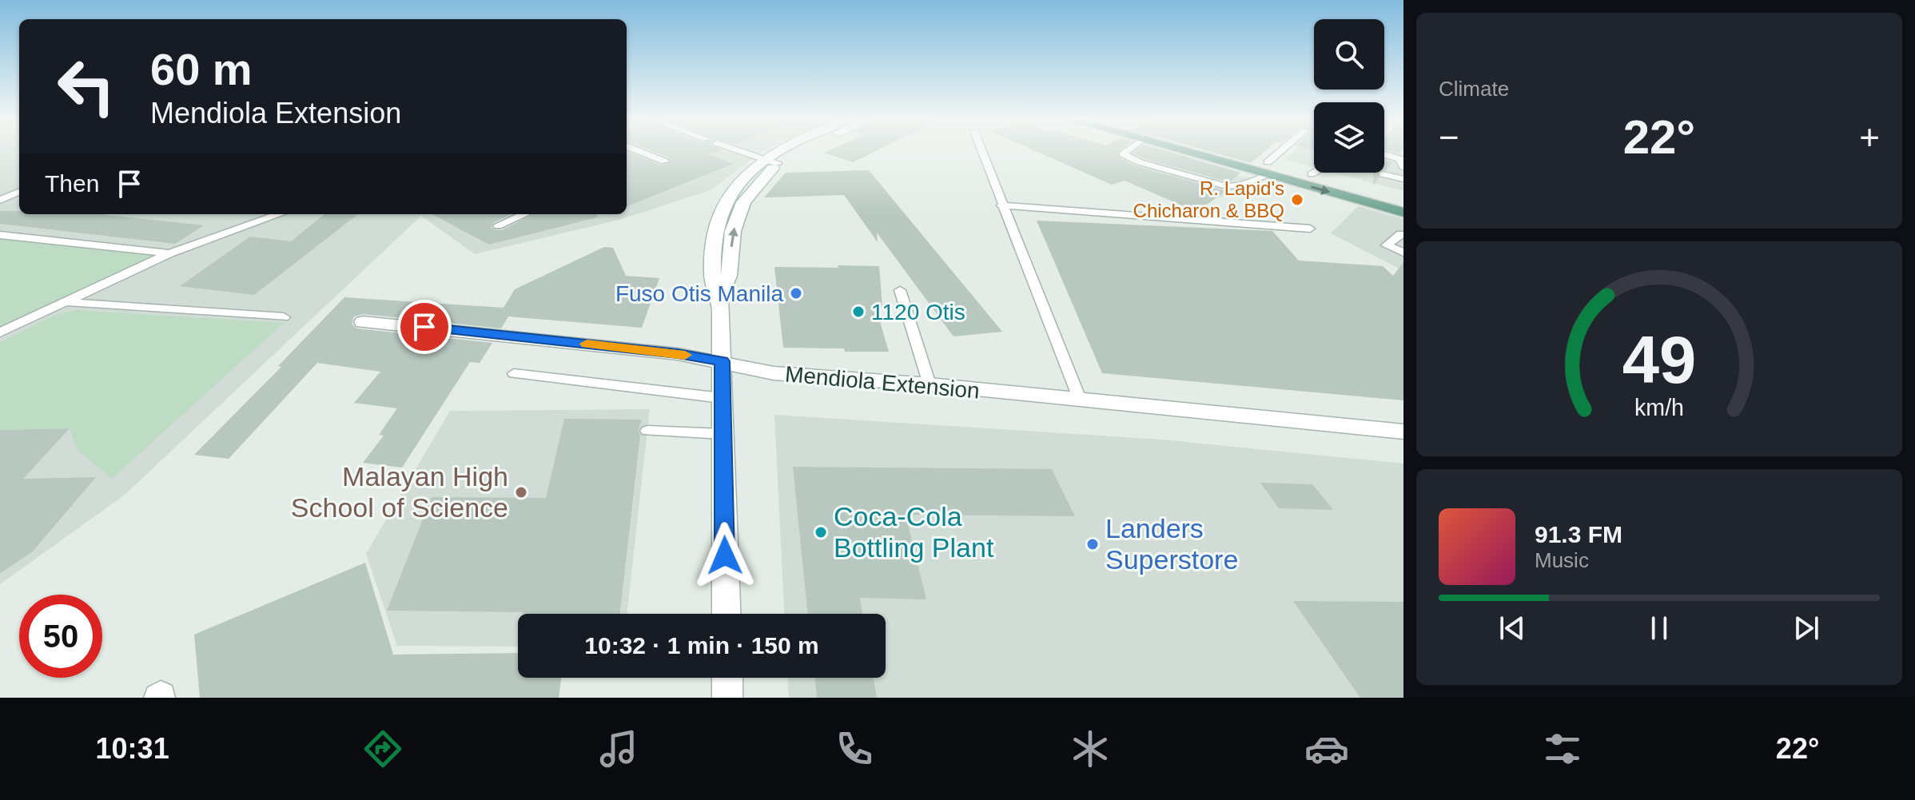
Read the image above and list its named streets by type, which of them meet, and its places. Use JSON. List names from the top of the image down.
{
  "streets": {
    "main road": ["Mendiola Extension"]
  },
  "places": [
    "R. Lapid's Chicharon & BBQ",
    "Fuso Otis Manila",
    "1120 Otis",
    "Malayan High School of Science",
    "Coca-Cola Bottling Plant",
    "Landers Superstore"
  ],
  "page": {
    "tile": "Climate",
    "turn": ["60 m", "Mendiola Extension"],
    "heat": ["−", "22°", "+"],
    "then": "Then",
    "song": ["91.3 FM", "Music"],
    "limit": "50",
    "trip": "10:32 · 1 min · 150 m",
    "tabs": ["10:31", "22°"],
    "gauge": ["49", "km/h"]
  }
}
